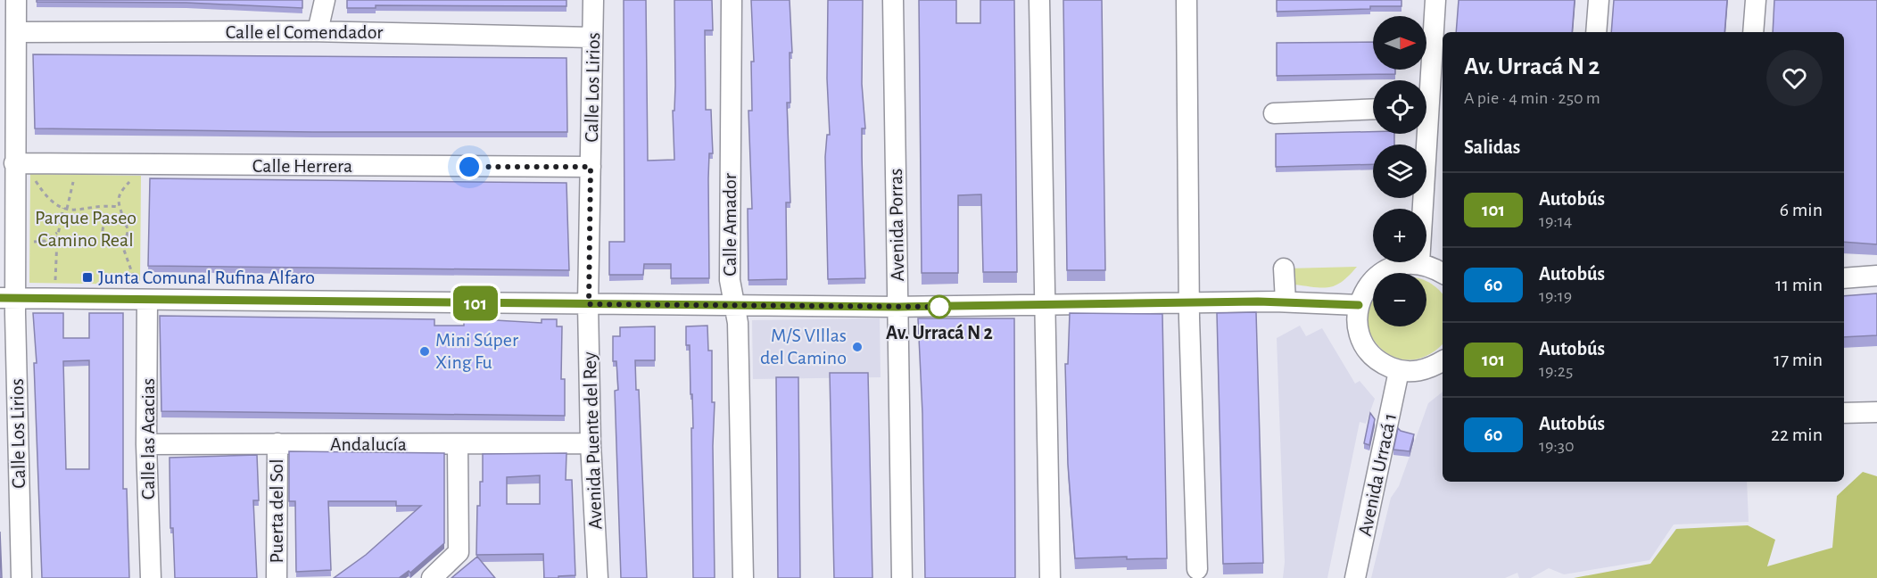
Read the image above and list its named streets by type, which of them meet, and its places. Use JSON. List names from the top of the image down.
{
  "streets": {
    "street": [
      "Calle el Comendador",
      "Calle Los Lirios",
      "Calle Herrera",
      "Calle Amador",
      "Avenida Porras",
      "Calle las Acacias",
      "Avenida Puente del Rey",
      "Andalucía",
      "Avenida Urracá 1",
      "Puerta del Sol"
    ]
  },
  "crossings": [
    ["Calle el Comendador", "Calle Los Lirios"],
    ["Calle Los Lirios", "Calle Herrera"],
    ["Calle Los Lirios", "Avenida Puente del Rey"],
    ["Calle las Acacias", "Andalucía"],
    ["Avenida Puente del Rey", "Andalucía"],
    ["Andalucía", "Puerta del Sol"]
  ],
  "parks": ["Parque Paseo Camino Real"],
  "places": {
    "transit": ["Junta Comunal Rufina Alfaro"],
    "other": ["Av. Urracá N 2", "M/S VIllas del Camino", "Mini Súper Xing Fu"]
  },
  "lines": ["bus line 101"],
  "north": "right",
  "page": {
    "on_map": "101",
    "map_buttons": ["+", "−"],
    "heading": [
      ["Av. Urracá N 2", "A pie · 4 min · 250 m"],
      "Salidas"
    ],
    "list": [
      {
        "mark": "101",
        "name": "Autobús",
        "note": "19:14",
        "value": "6 min"
      },
      {
        "mark": "60",
        "name": "Autobús",
        "note": "19:19",
        "value": "11 min"
      },
      {
        "mark": "101",
        "name": "Autobús",
        "note": "19:25",
        "value": "17 min"
      },
      {
        "mark": "60",
        "name": "Autobús",
        "note": "19:30",
        "value": "22 min"
      }
    ]
  }
}
